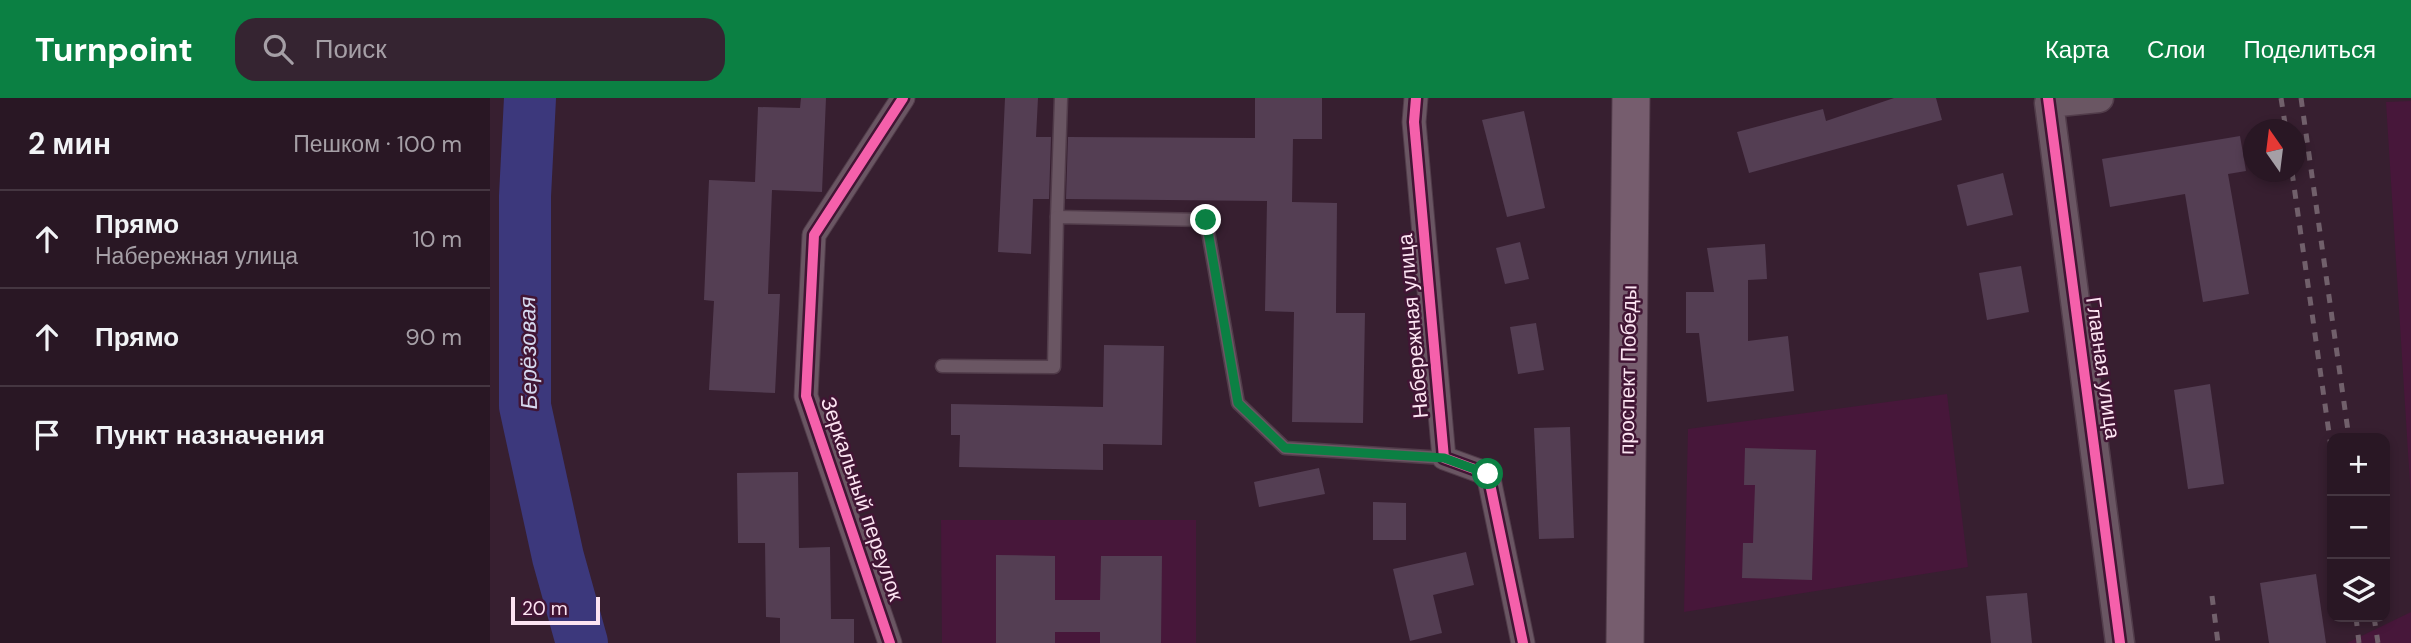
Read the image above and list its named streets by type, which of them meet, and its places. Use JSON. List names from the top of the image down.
{
  "streets": {
    "main road": ["проспект Победы"],
    "street": ["Набережная улица", "Главная улица", "Зеркальный переулок"]
  },
  "water": ["Берёзовая"],
  "scale_bar": "20 m",
  "north": "top",
  "page": {
    "header": "Turnpoint",
    "search": "Поиск",
    "nav": ["Карта", "Слои", "Поделиться"],
    "heading": ["2 мин", "Пешком · 100 m"],
    "list": [
      ["Прямо", "Набережная улица", "10 m"],
      ["Прямо", "90 m"],
      "Пункт назначения"
    ],
    "map_buttons": ["+", "−"],
    "scale": "20 m"
  }
}
